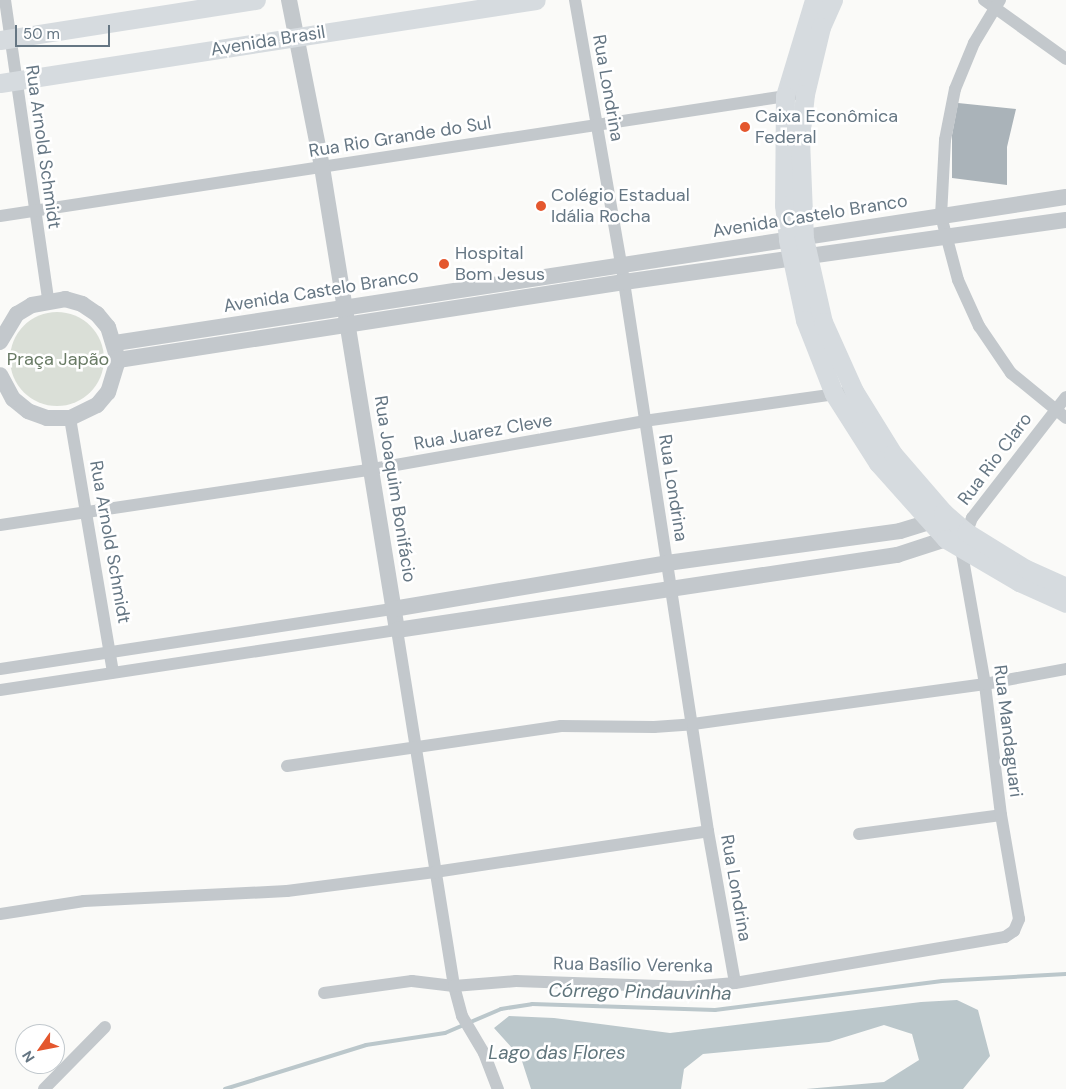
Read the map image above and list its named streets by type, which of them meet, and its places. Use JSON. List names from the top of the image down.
{
  "streets": {
    "main road": ["Avenida Brasil"],
    "street": [
      "Rua Londrina",
      "Rua Rio Grande do Sul",
      "Rua Arnold Schmidt",
      "Avenida Castelo Branco",
      "Rua Juarez Cleve",
      "Rua Rio Claro",
      "Rua Joaquim Bonifácio",
      "Rua Mandaguari",
      "Rua Basílio Verenka"
    ]
  },
  "crossings": [
    ["Avenida Brasil", "Rua Arnold Schmidt"],
    ["Avenida Brasil", "Rua Joaquim Bonifácio"],
    ["Rua Londrina", "Rua Rio Grande do Sul"],
    ["Rua Londrina", "Avenida Castelo Branco"],
    ["Rua Londrina", "Rua Juarez Cleve"],
    ["Rua Londrina", "Rua Basílio Verenka"],
    ["Rua Rio Grande do Sul", "Rua Arnold Schmidt"],
    ["Rua Rio Grande do Sul", "Rua Joaquim Bonifácio"],
    ["Rua Arnold Schmidt", "Rua Juarez Cleve"],
    ["Avenida Castelo Branco", "Rua Joaquim Bonifácio"],
    ["Rua Juarez Cleve", "Rua Joaquim Bonifácio"],
    ["Rua Rio Claro", "Rua Mandaguari"],
    ["Rua Joaquim Bonifácio", "Rua Basílio Verenka"],
    ["Rua Mandaguari", "Rua Basílio Verenka"]
  ],
  "water": ["Córrego Pindauvinha", "Lago das Flores"],
  "parks": ["Praça Japão"],
  "places": ["Caixa Econômica Federal", "Colégio Estadual Idália Rocha", "Hospital Bom Jesus"],
  "scale_bar": "50 m",
  "north": "bottom left"
}
